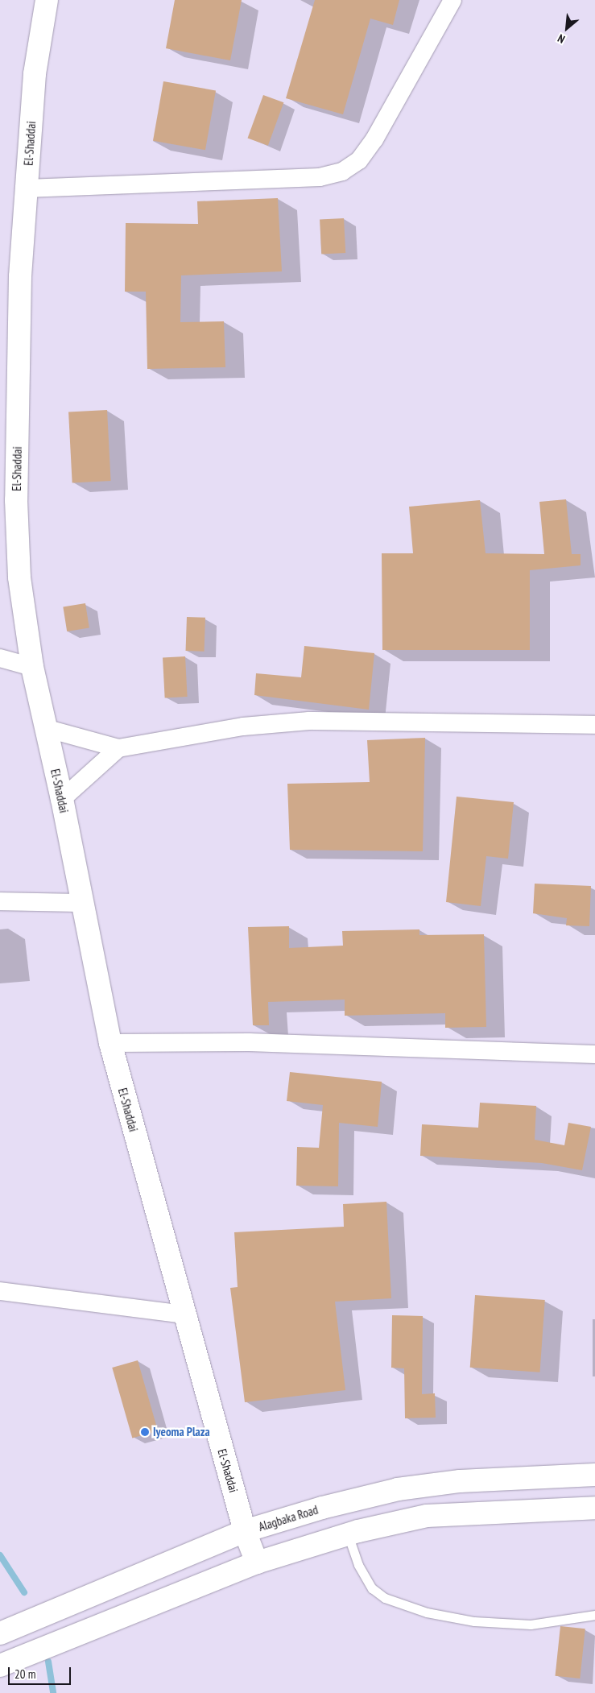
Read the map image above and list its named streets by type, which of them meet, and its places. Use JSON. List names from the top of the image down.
{
  "streets": {
    "street": ["El-Shaddai", "Alagbaka Road"]
  },
  "crossings": [
    ["El-Shaddai", "Alagbaka Road"]
  ],
  "places": ["Iyeoma Plaza"],
  "scale_bar": "20 m",
  "north": "bottom left"
}
